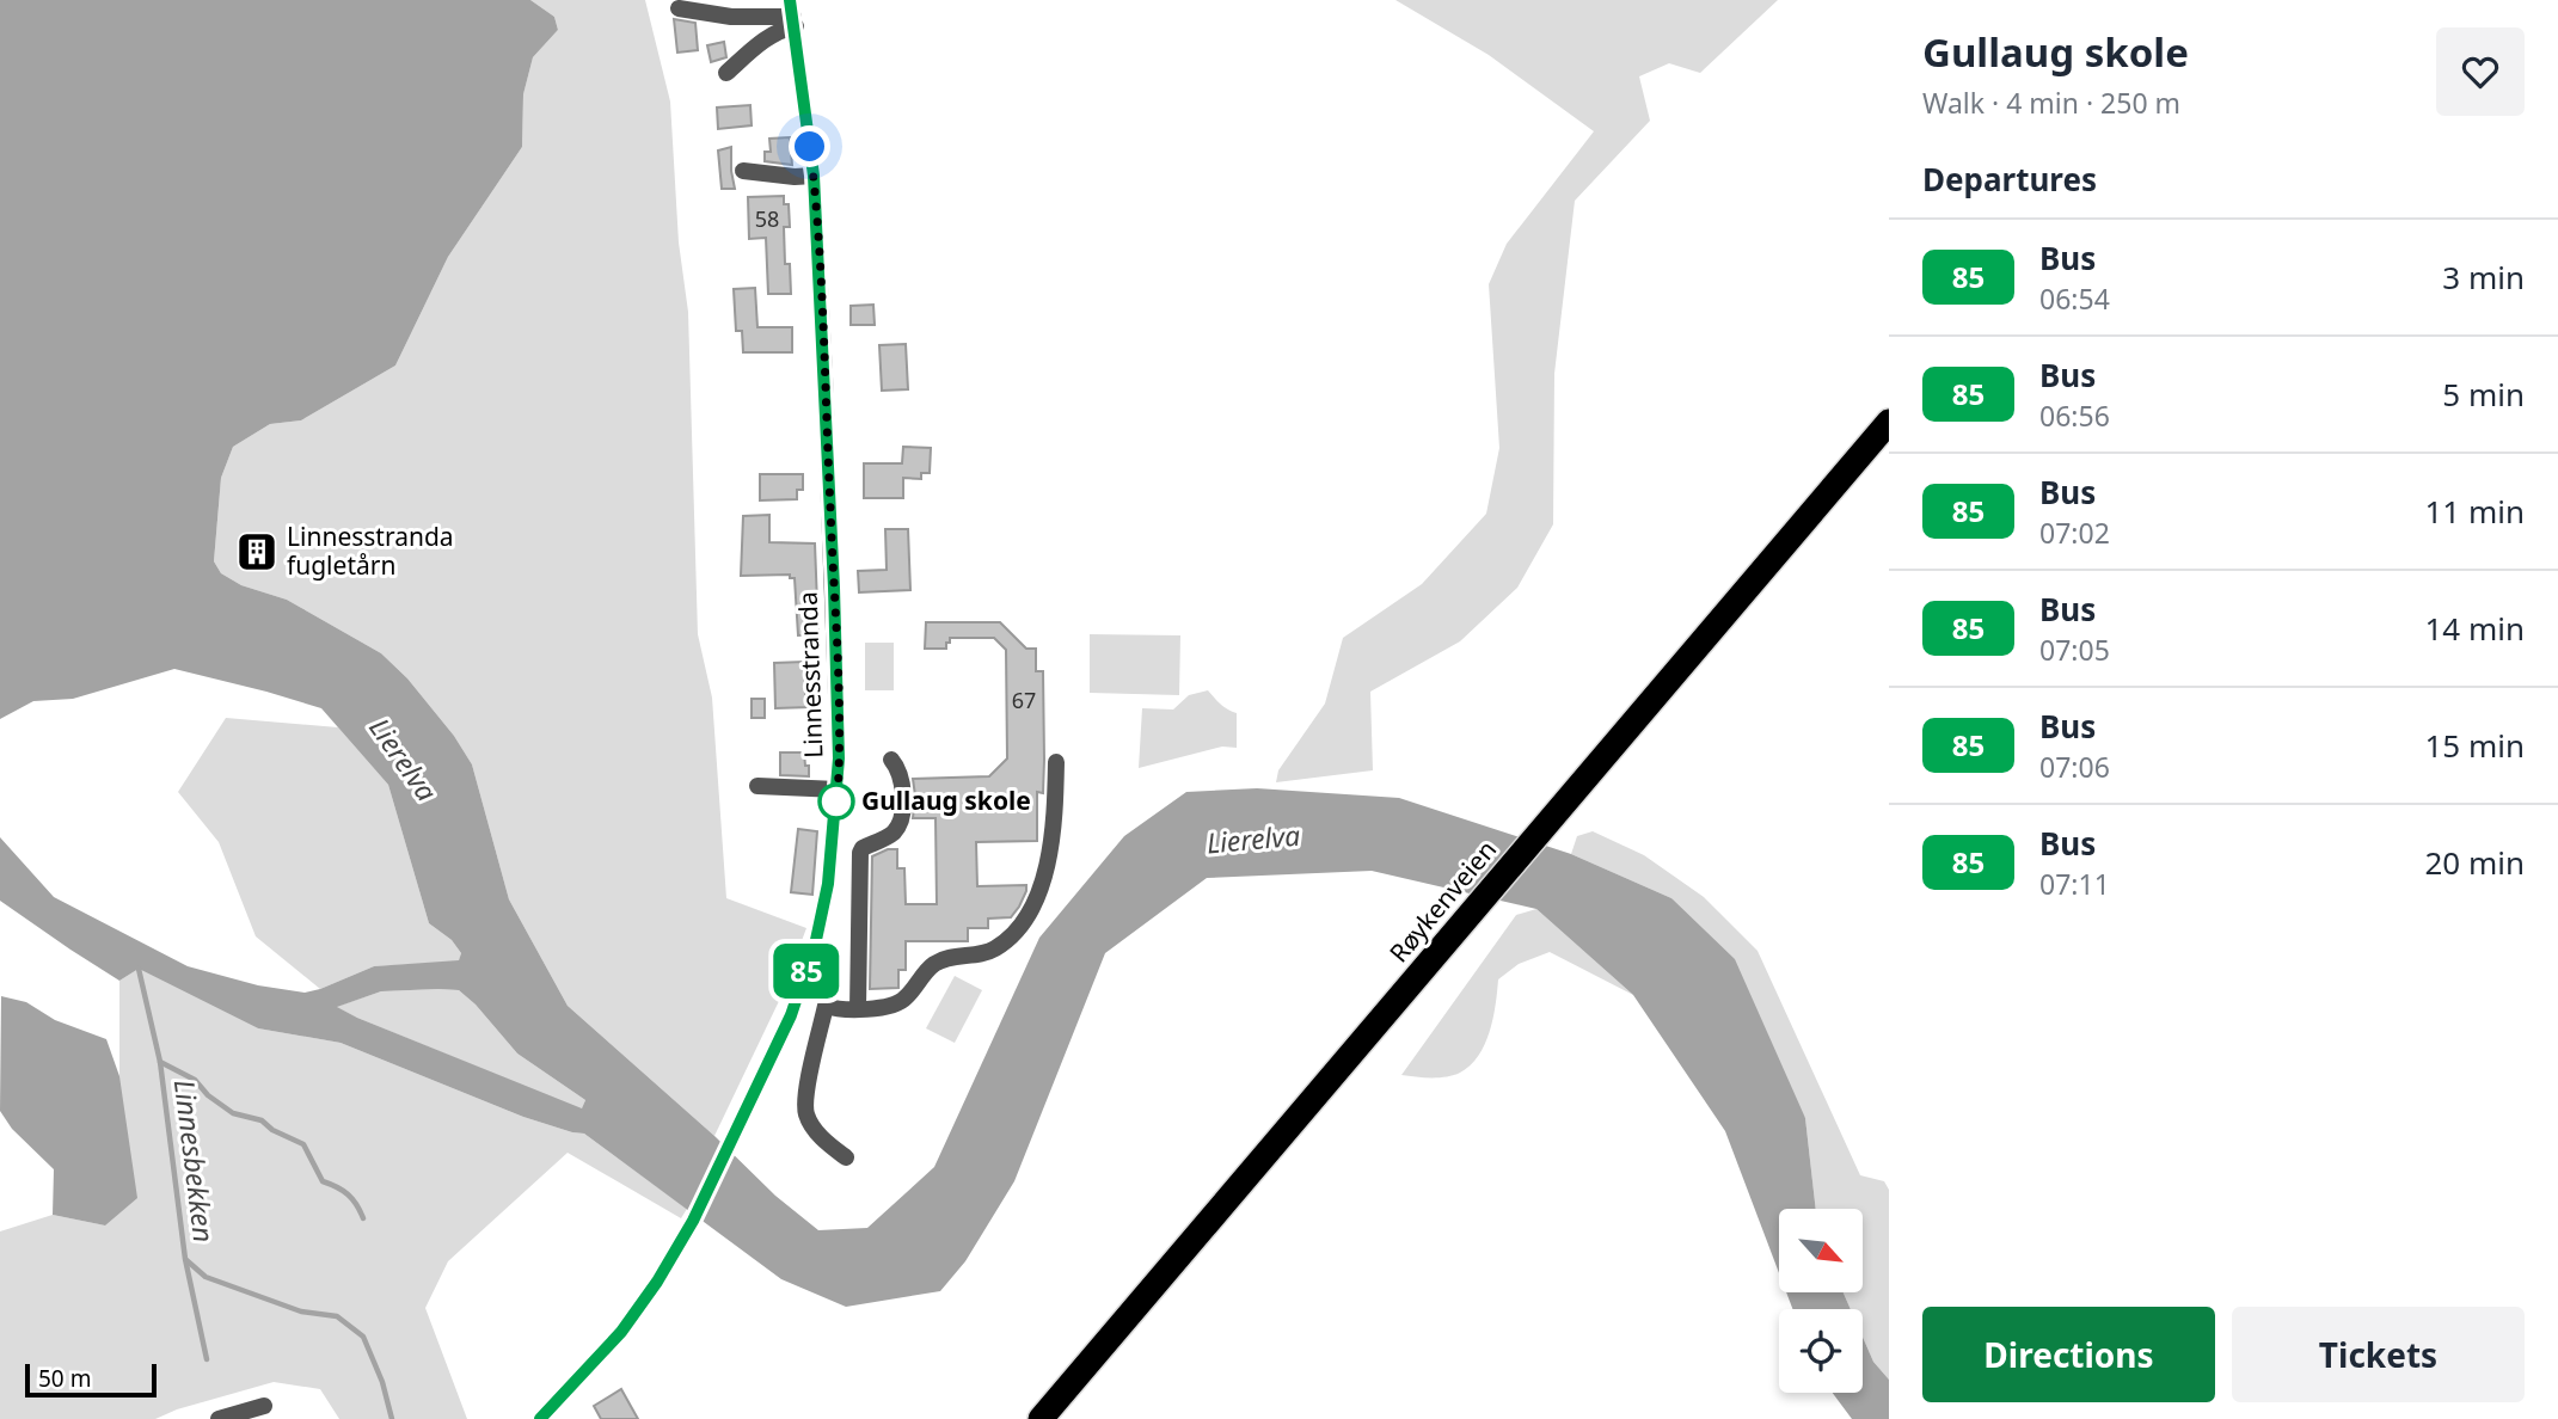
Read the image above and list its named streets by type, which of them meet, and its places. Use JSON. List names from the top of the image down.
{
  "streets": {
    "highway": ["Røykenveien"],
    "street": ["Linnesstranda"]
  },
  "water": ["Lierelva", "Linnesbekken"],
  "places": {
    "building": ["Linnesstranda fugletårn"],
    "other": ["Gullaug skole"]
  },
  "lines": ["bus line 85"],
  "house_numbers": ["58", "67"],
  "scale_bar": "50 m",
  "north": "bottom right",
  "page": {
    "on_map": "85",
    "heading": [
      ["Gullaug skole", "Walk · 4 min · 250 m"],
      "Departures"
    ],
    "list": [
      {
        "mark": "85",
        "name": "Bus",
        "note": "06:54",
        "value": "3 min"
      },
      {
        "mark": "85",
        "name": "Bus",
        "note": "06:56",
        "value": "5 min"
      },
      {
        "mark": "85",
        "name": "Bus",
        "note": "07:02",
        "value": "11 min"
      },
      {
        "mark": "85",
        "name": "Bus",
        "note": "07:05",
        "value": "14 min"
      },
      {
        "mark": "85",
        "name": "Bus",
        "note": "07:06",
        "value": "15 min"
      },
      {
        "mark": "85",
        "name": "Bus",
        "note": "07:11",
        "value": "20 min"
      }
    ],
    "buttons": ["Directions", "Tickets"],
    "scale": "50 m"
  }
}
